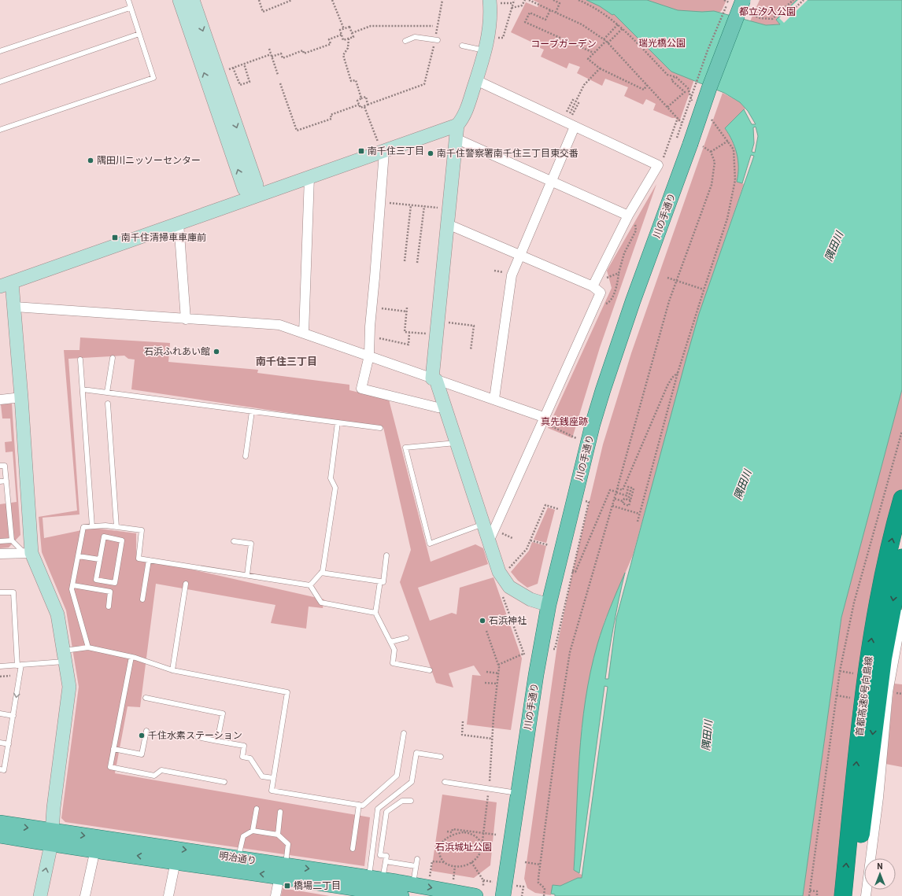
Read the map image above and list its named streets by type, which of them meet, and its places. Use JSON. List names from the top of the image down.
{
  "streets": {
    "highway": ["首都高速6号向島線"],
    "main road": ["川の手通り", "明治通り"]
  },
  "districts": ["南千住三丁目"],
  "water": ["隅田川"],
  "parks": [
    "都立汐入公園",
    "瑞光橋公園",
    "コーブガーデン",
    "真先銭座跡",
    "石浜城址公園"
  ],
  "places": {
    "transit": ["南千住三丁目", "南千住清掃車車庫前", "橋場二丁目"],
    "other": [
      "南千住警察署南千住三丁目東交番",
      "隅田川ニッソーセンター",
      "石浜ふれあい館",
      "石浜神社",
      "千住水素ステーション"
    ]
  },
  "north": "top"
}
